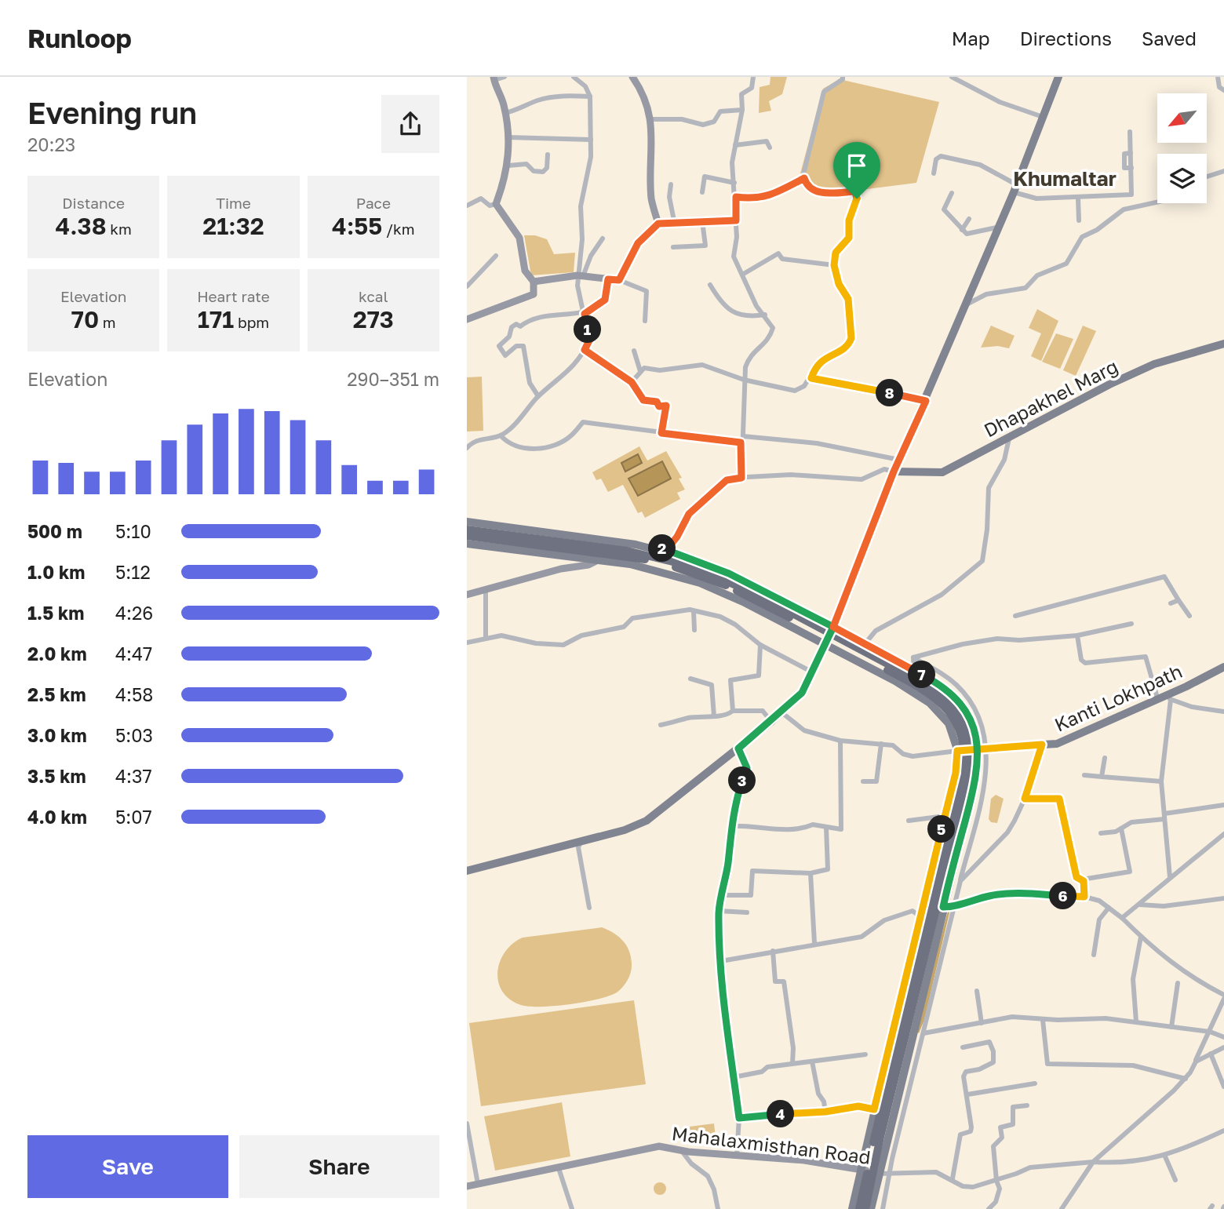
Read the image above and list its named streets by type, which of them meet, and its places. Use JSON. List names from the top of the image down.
{
  "streets": {
    "main road": ["Dhapakhel Marg", "Kanti Lokhpath"],
    "street": ["Mahalaxmisthan Road"]
  },
  "districts": ["Khumaltar"],
  "north": "bottom left",
  "page": {
    "header": "Runloop",
    "nav": ["Map", "Directions", "Saved"],
    "heading": ["Evening run", "20:23"],
    "stats": [
      ["Distance", "4.38 km"],
      ["Time", "21:32"],
      ["Pace", "4:55 /km"],
      ["Elevation", "70 m"],
      ["Heart rate", "171 bpm"],
      ["kcal", "273"]
    ],
    "pins": [
      "1",
      "8",
      "2",
      "7",
      "3",
      "5",
      "6",
      "4"
    ],
    "chart": ["Elevation", "290–351 m"],
    "list": [
      {
        "name": "500 m",
        "note": "5:10"
      },
      {
        "name": "1.0 km",
        "note": "5:12"
      },
      {
        "name": "1.5 km",
        "note": "4:26"
      },
      {
        "name": "2.0 km",
        "note": "4:47"
      },
      {
        "name": "2.5 km",
        "note": "4:58"
      },
      {
        "name": "3.0 km",
        "note": "5:03"
      },
      {
        "name": "3.5 km",
        "note": "4:37"
      },
      {
        "name": "4.0 km",
        "note": "5:07"
      }
    ],
    "buttons": ["Save", "Share"]
  }
}
